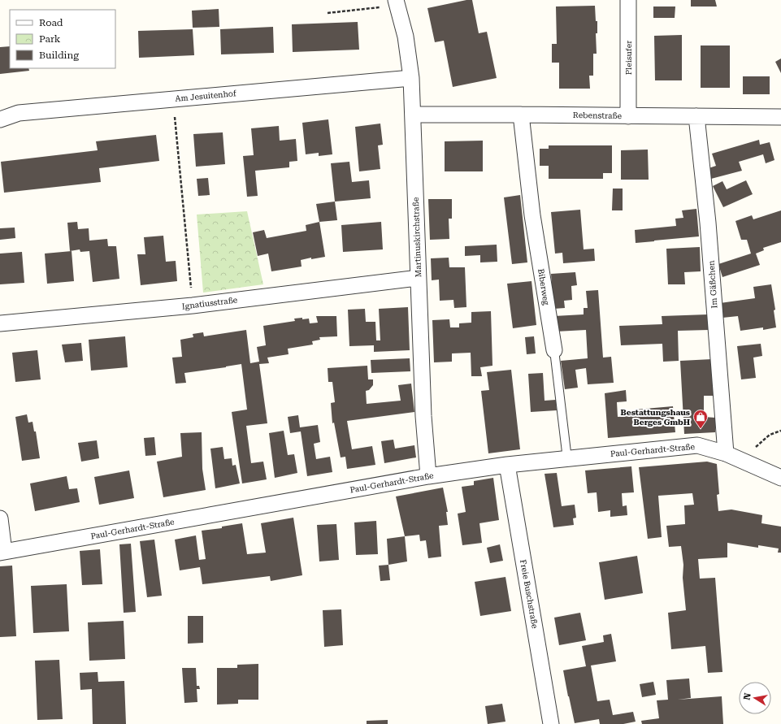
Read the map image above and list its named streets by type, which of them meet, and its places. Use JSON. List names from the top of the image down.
{
  "streets": {
    "street": [
      "Pleisufer",
      "Am Jesuitenhof",
      "Rebenstraße",
      "Martinuskirchstraße",
      "Im Gäßchen",
      "Biberweg",
      "Ignatiusstraße",
      "Paul-Gerhardt-Straße",
      "Freie Buschstraße"
    ]
  },
  "crossings": [
    ["Pleisufer", "Rebenstraße"],
    ["Am Jesuitenhof", "Martinuskirchstraße"],
    ["Rebenstraße", "Martinuskirchstraße"],
    ["Rebenstraße", "Im Gäßchen"],
    ["Rebenstraße", "Biberweg"],
    ["Martinuskirchstraße", "Ignatiusstraße"],
    ["Martinuskirchstraße", "Paul-Gerhardt-Straße"],
    ["Im Gäßchen", "Paul-Gerhardt-Straße"],
    ["Biberweg", "Paul-Gerhardt-Straße"],
    ["Paul-Gerhardt-Straße", "Freie Buschstraße"]
  ],
  "places": {
    "shop": ["Bestattungshaus Berges GmbH"]
  },
  "legend": ["Road", "Park", "Building"],
  "north": "left"
}
